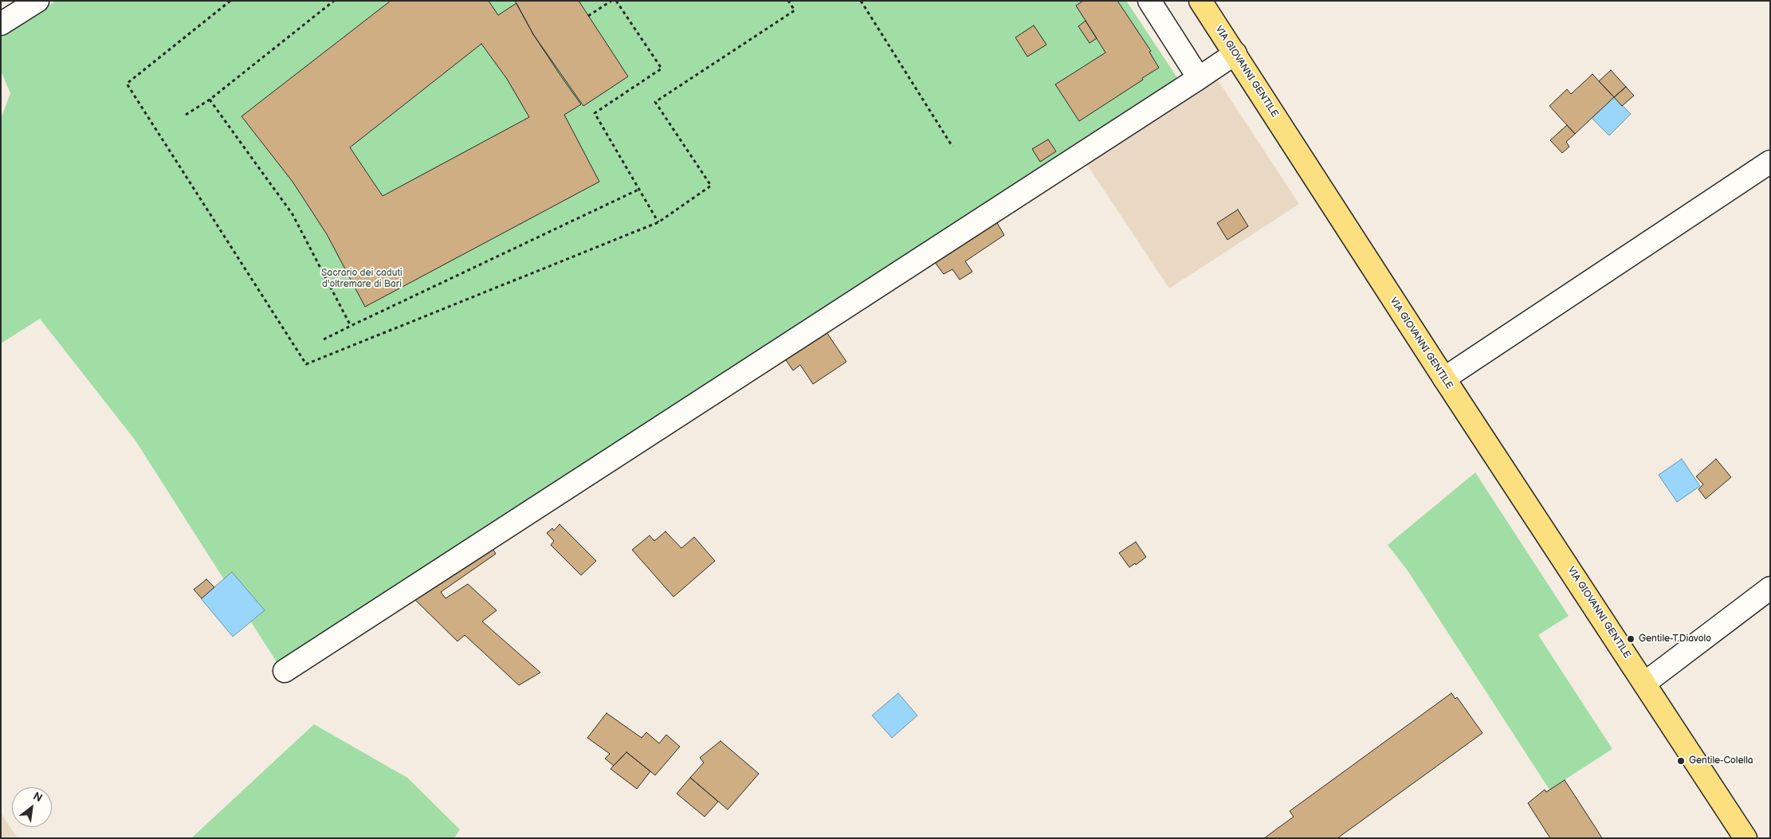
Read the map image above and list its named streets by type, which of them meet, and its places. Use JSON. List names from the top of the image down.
{
  "streets": {
    "main road": ["VIA GIOVANNI GENTILE"]
  },
  "parks": ["Sacrario dei caduti d'oltremare di Bari"],
  "places": ["Gentile-T.Diavolo", "Gentile-Colella"],
  "north": "top right"
}
